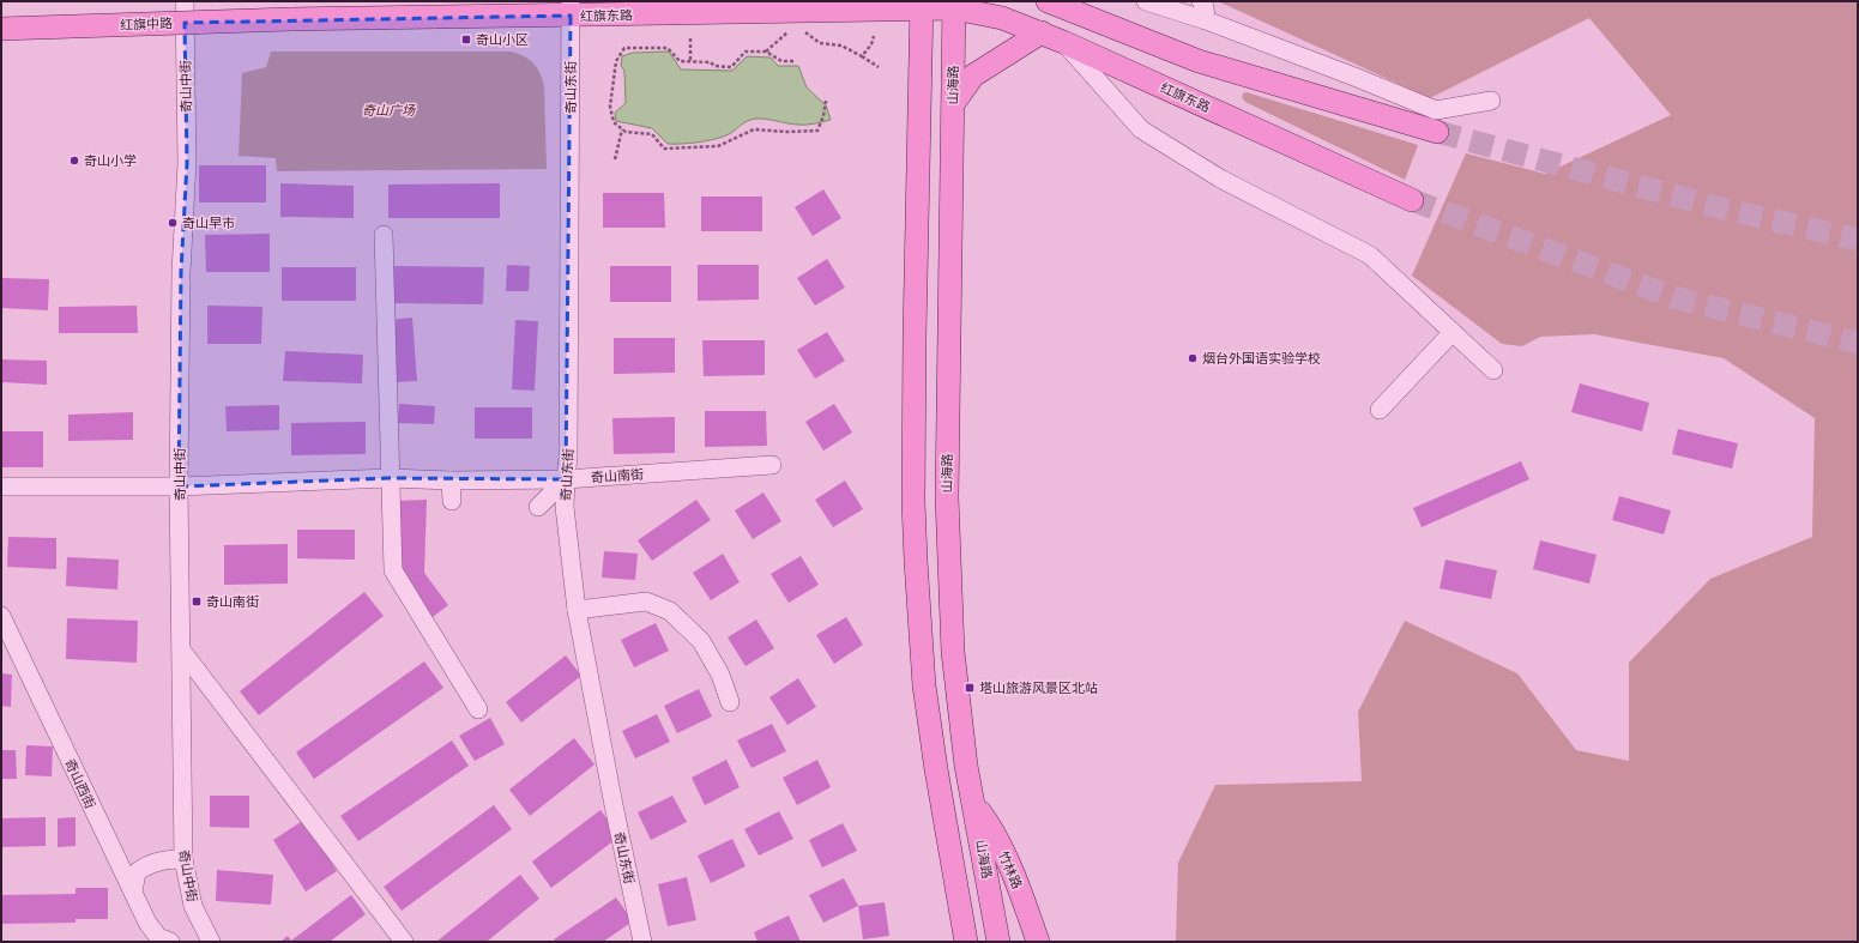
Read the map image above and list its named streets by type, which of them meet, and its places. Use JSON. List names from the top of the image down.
{
  "streets": {
    "main road": [
      "红旗东路",
      "红旗中路",
      "山海路",
      "竹林路"
    ],
    "street": [
      "奇山中街",
      "奇山东街",
      "奇山南街",
      "奇山西街"
    ]
  },
  "crossings": [
    ["红旗东路", "红旗中路"],
    ["红旗东路", "山海路"],
    ["红旗东路", "奇山东街"],
    ["山海路", "竹林路"],
    ["奇山中街", "奇山南街"],
    ["奇山东街", "奇山南街"]
  ],
  "parks": ["奇山广场"],
  "places": {
    "transit": ["奇山小区", "奇山南街", "塔山旅游风景区北站"],
    "other": ["奇山小学", "奇山早市", "烟台外国语实验学校"]
  }
}
